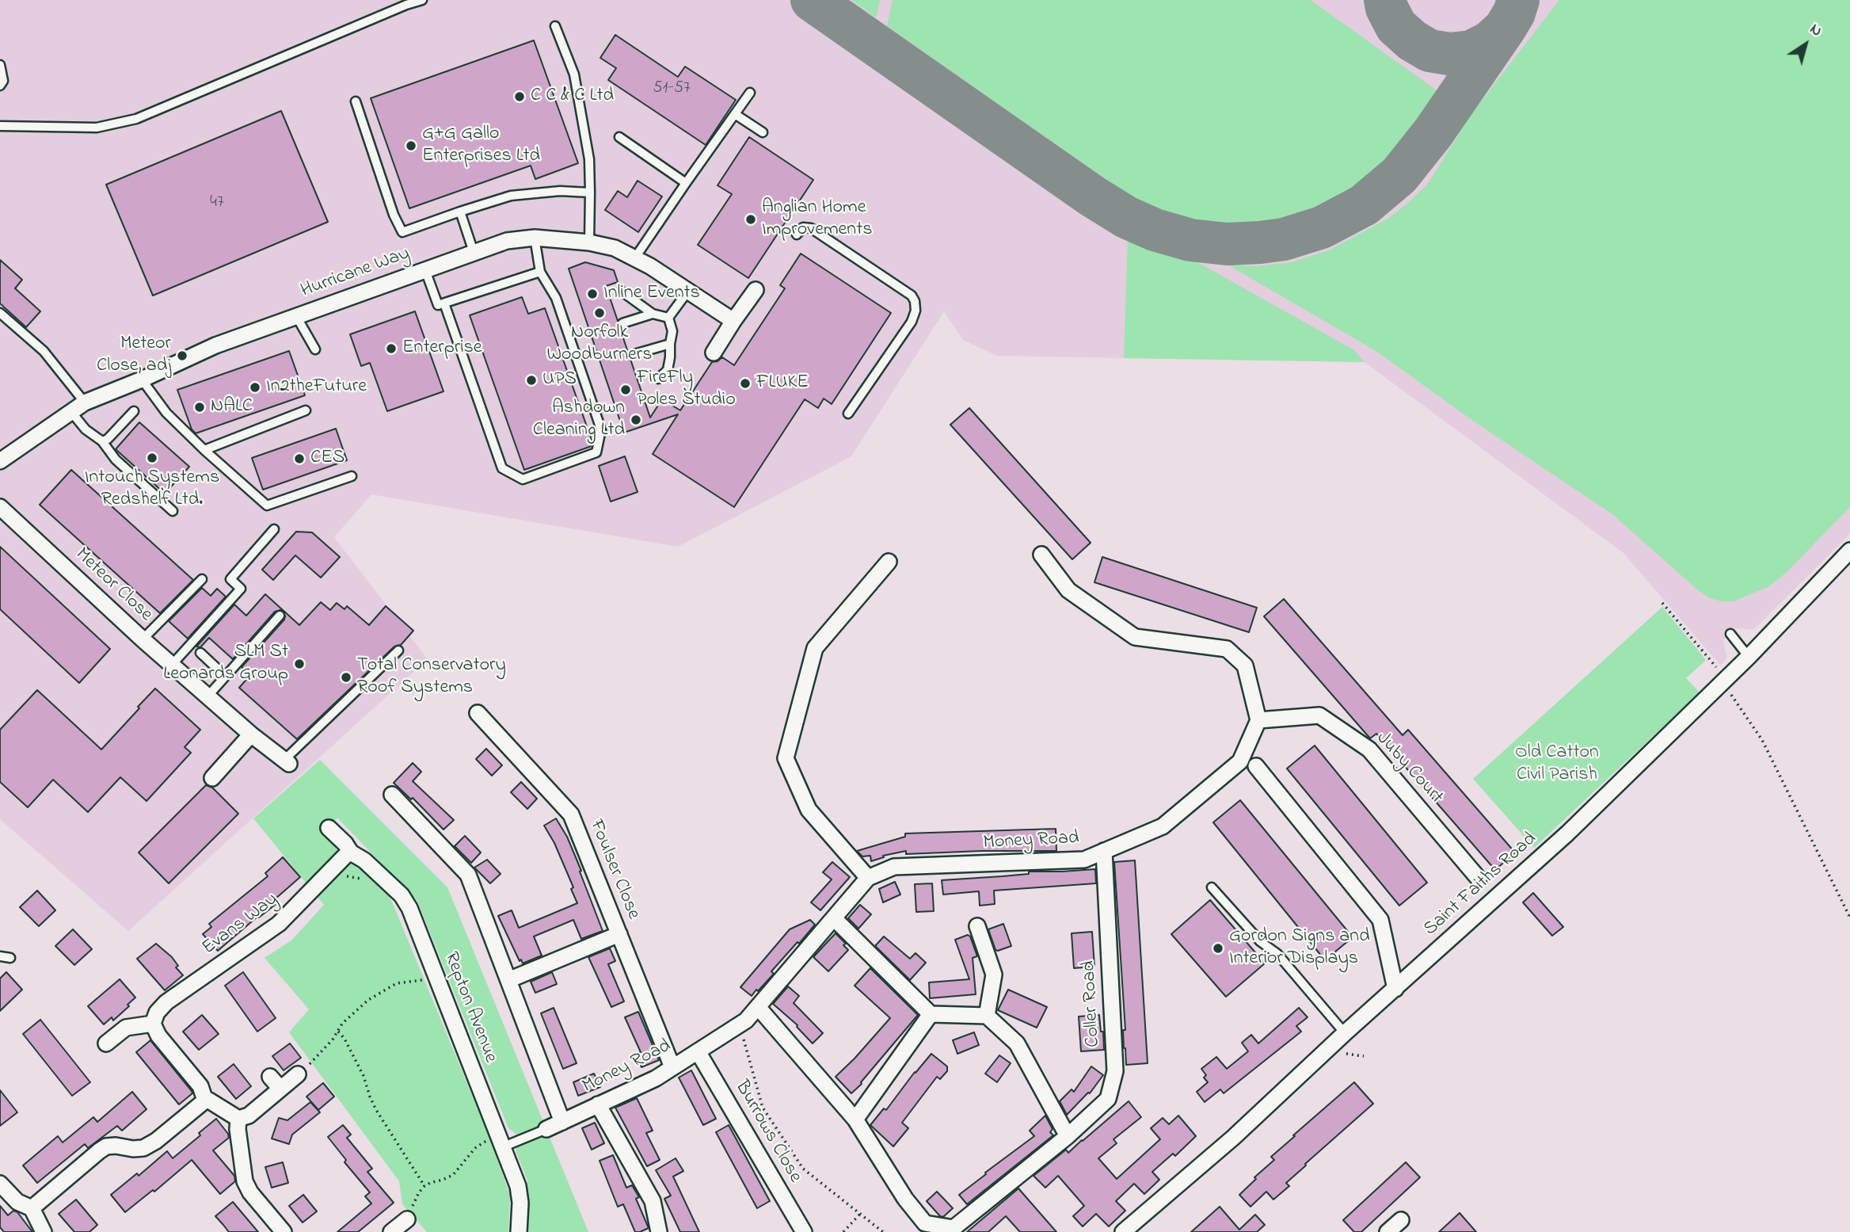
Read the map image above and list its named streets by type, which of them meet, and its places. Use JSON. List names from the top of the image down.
{
  "streets": {
    "street": [
      "Hurricane Way",
      "Meteor Close",
      "Juby Court",
      "Money Road",
      "Foulser Close",
      "Saint Faiths Road",
      "Evans Way",
      "Coller Road",
      "Repton Avenue",
      "Burrows Close"
    ]
  },
  "crossings": [
    ["Juby Court", "Money Road"],
    ["Money Road", "Foulser Close"],
    ["Money Road", "Coller Road"],
    ["Money Road", "Burrows Close"],
    ["Evans Way", "Repton Avenue"]
  ],
  "parks": ["Old Catton Civil Parish"],
  "places": [
    "C C & C Ltd",
    "G+G Gallo Enterprises Ltd",
    "Anglian Home Improvements",
    "Inline Events",
    "Norfolk Woodburners",
    "Enterprise",
    "Meteor Close, adj",
    "UPS",
    "FLUKE",
    "In2theFuture",
    "FireFly Poles Studio",
    "NALC",
    "Ashdown Cleaning Ltd",
    "Intouch Systems Redshelf Ltd.",
    "CES",
    "SLM St Leonards Group",
    "Total Conservatory Roof Systems",
    "Gordon Signs and Interior Displays"
  ],
  "house_numbers": ["51-57", "47"],
  "north": "top right"
}
